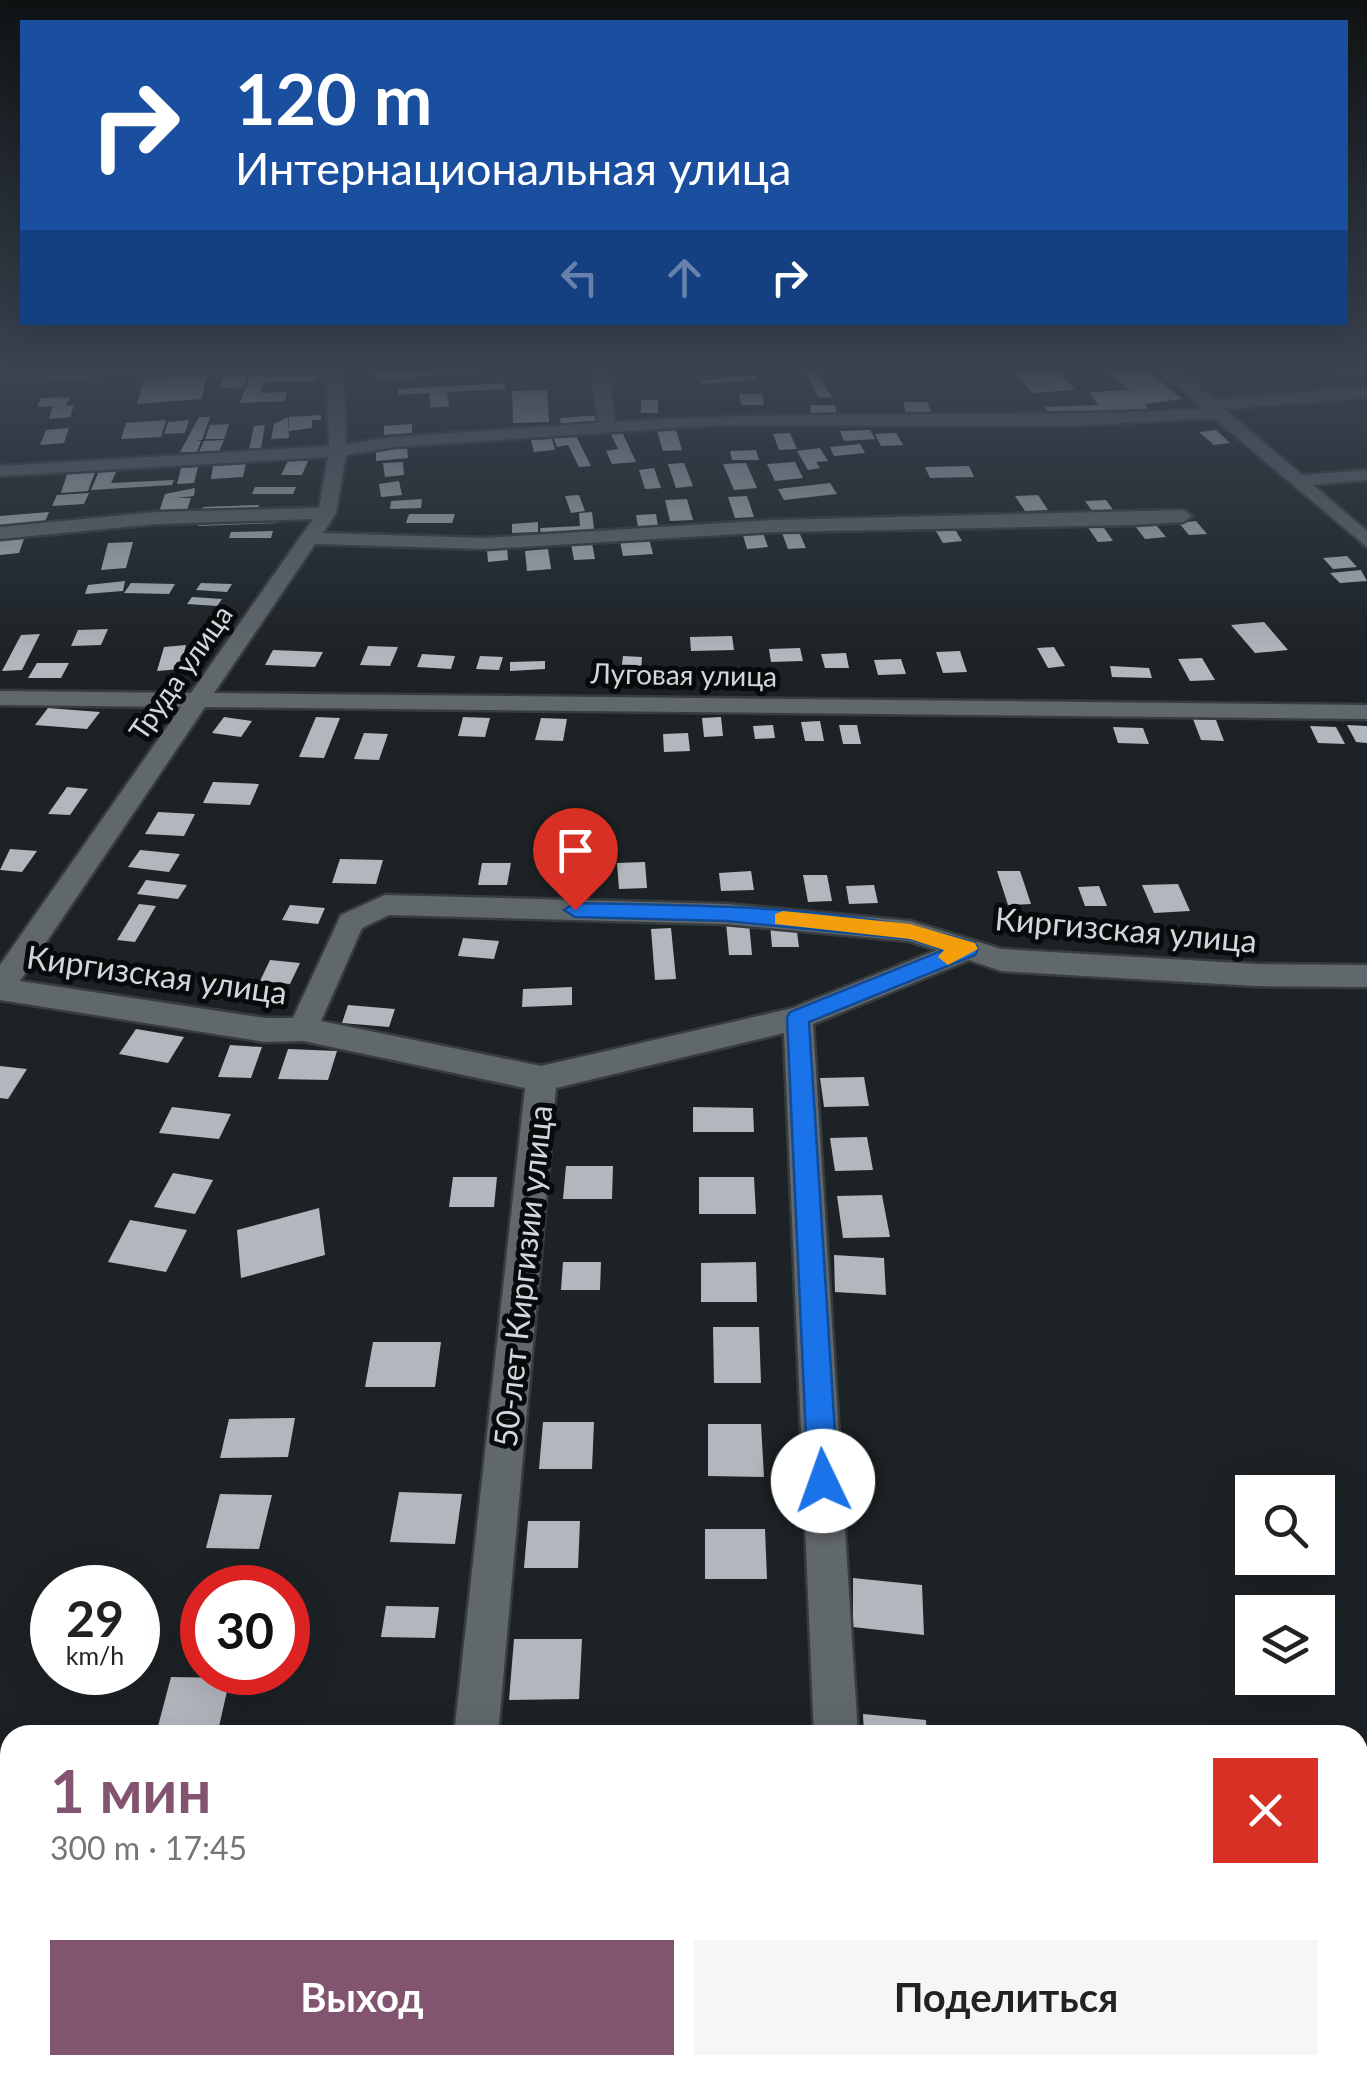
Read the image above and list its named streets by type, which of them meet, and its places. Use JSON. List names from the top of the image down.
{
  "streets": {
    "street": [
      "Труда улица",
      "Луговая улица",
      "Киргизская улица",
      "50-лет Киргизии улица"
    ]
  },
  "crossings": [
    ["Труда улица", "Луговая улица"],
    ["Труда улица", "Киргизская улица"],
    ["Киргизская улица", "50-лет Киргизии улица"]
  ],
  "page": {
    "turn": ["120 m", "Интернациональная улица"],
    "speed": "29 km/h",
    "limit": "30",
    "heading": ["1 мин", "300 m · 17:45"],
    "buttons": ["Выход", "Поделиться"]
  }
}
